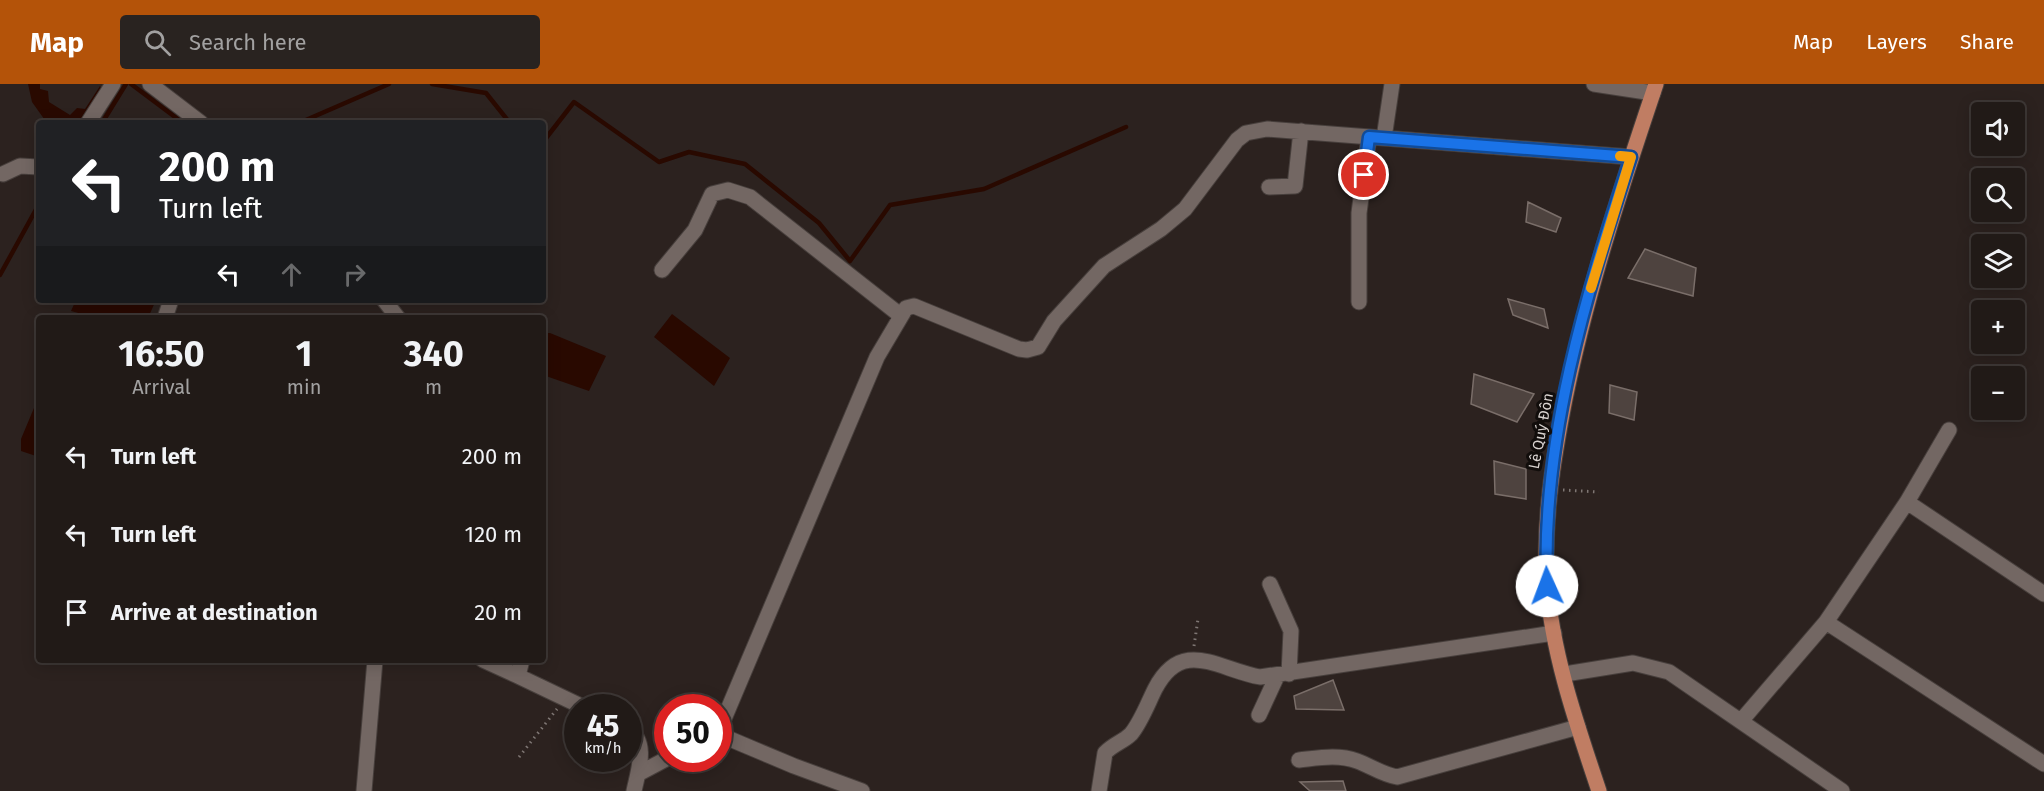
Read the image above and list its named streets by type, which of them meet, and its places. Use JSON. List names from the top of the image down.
{
  "streets": {
    "main road": ["Lê Quý Đôn"]
  },
  "page": {
    "header": "Map",
    "search": "Search here",
    "nav": ["Map", "Layers", "Share"],
    "map_buttons": ["+", "−"],
    "turn": ["200 m", "Turn left"],
    "eta": [
      "16:50",
      "Arrival",
      "1",
      "min",
      "340",
      "m"
    ],
    "list": [
      {
        "name": "Turn left",
        "value": "200 m"
      },
      {
        "name": "Turn left",
        "value": "120 m"
      },
      {
        "name": "Arrive at destination",
        "value": "20 m"
      }
    ],
    "speed": "45 km/h",
    "limit": "50"
  }
}
